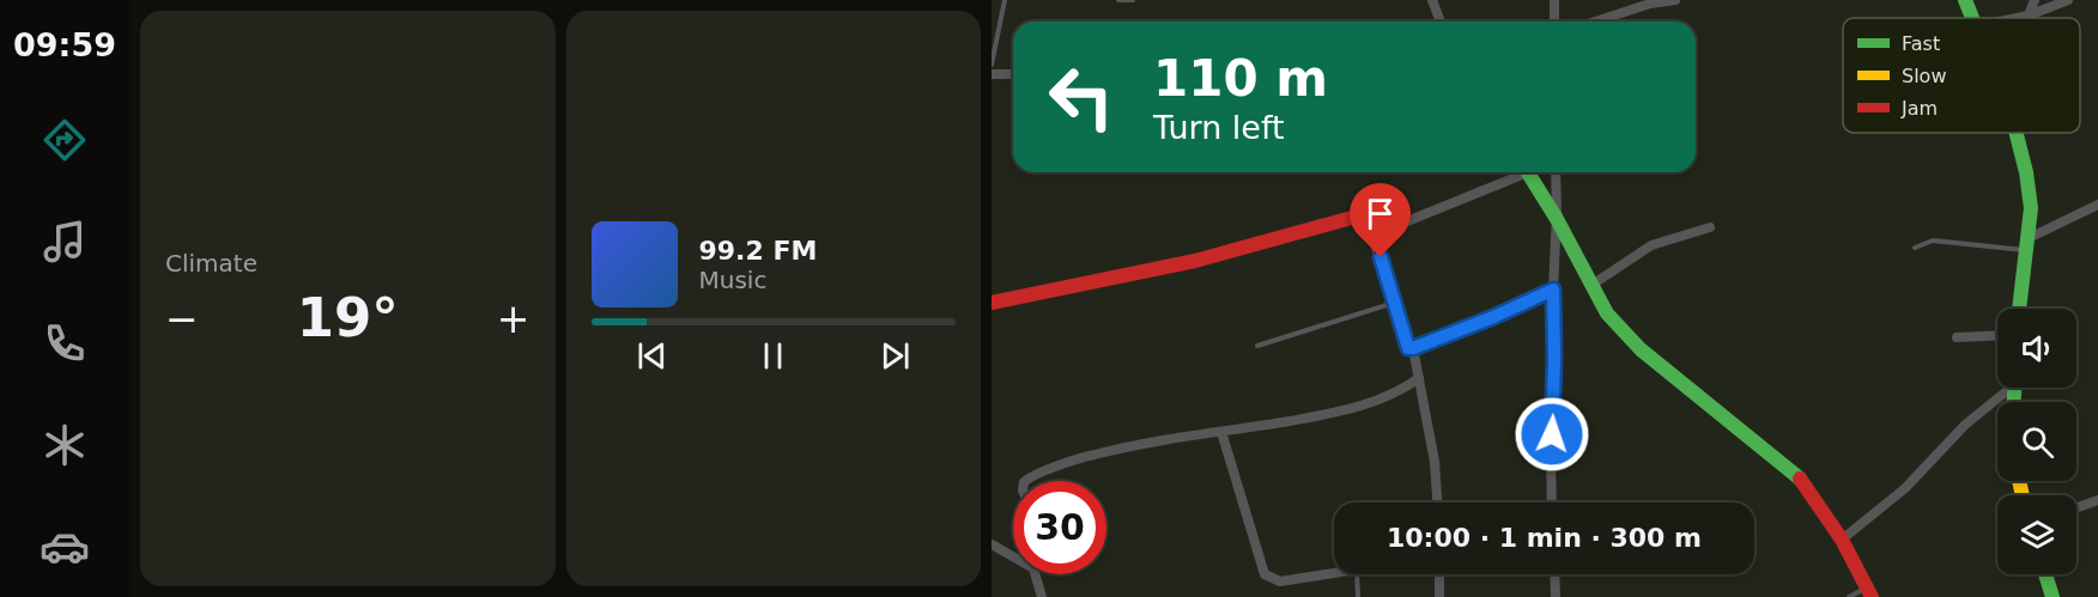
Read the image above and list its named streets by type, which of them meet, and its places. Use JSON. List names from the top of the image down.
{
  "legend": ["Fast", "Slow", "Jam"],
  "page": {
    "tabs": "09:59",
    "tile": "Climate",
    "turn": ["110 m", "Turn left"],
    "song": ["99.2 FM", "Music"],
    "heat": ["−", "19°", "+"],
    "limit": "30",
    "trip": "10:00 · 1 min · 300 m"
  }
}
